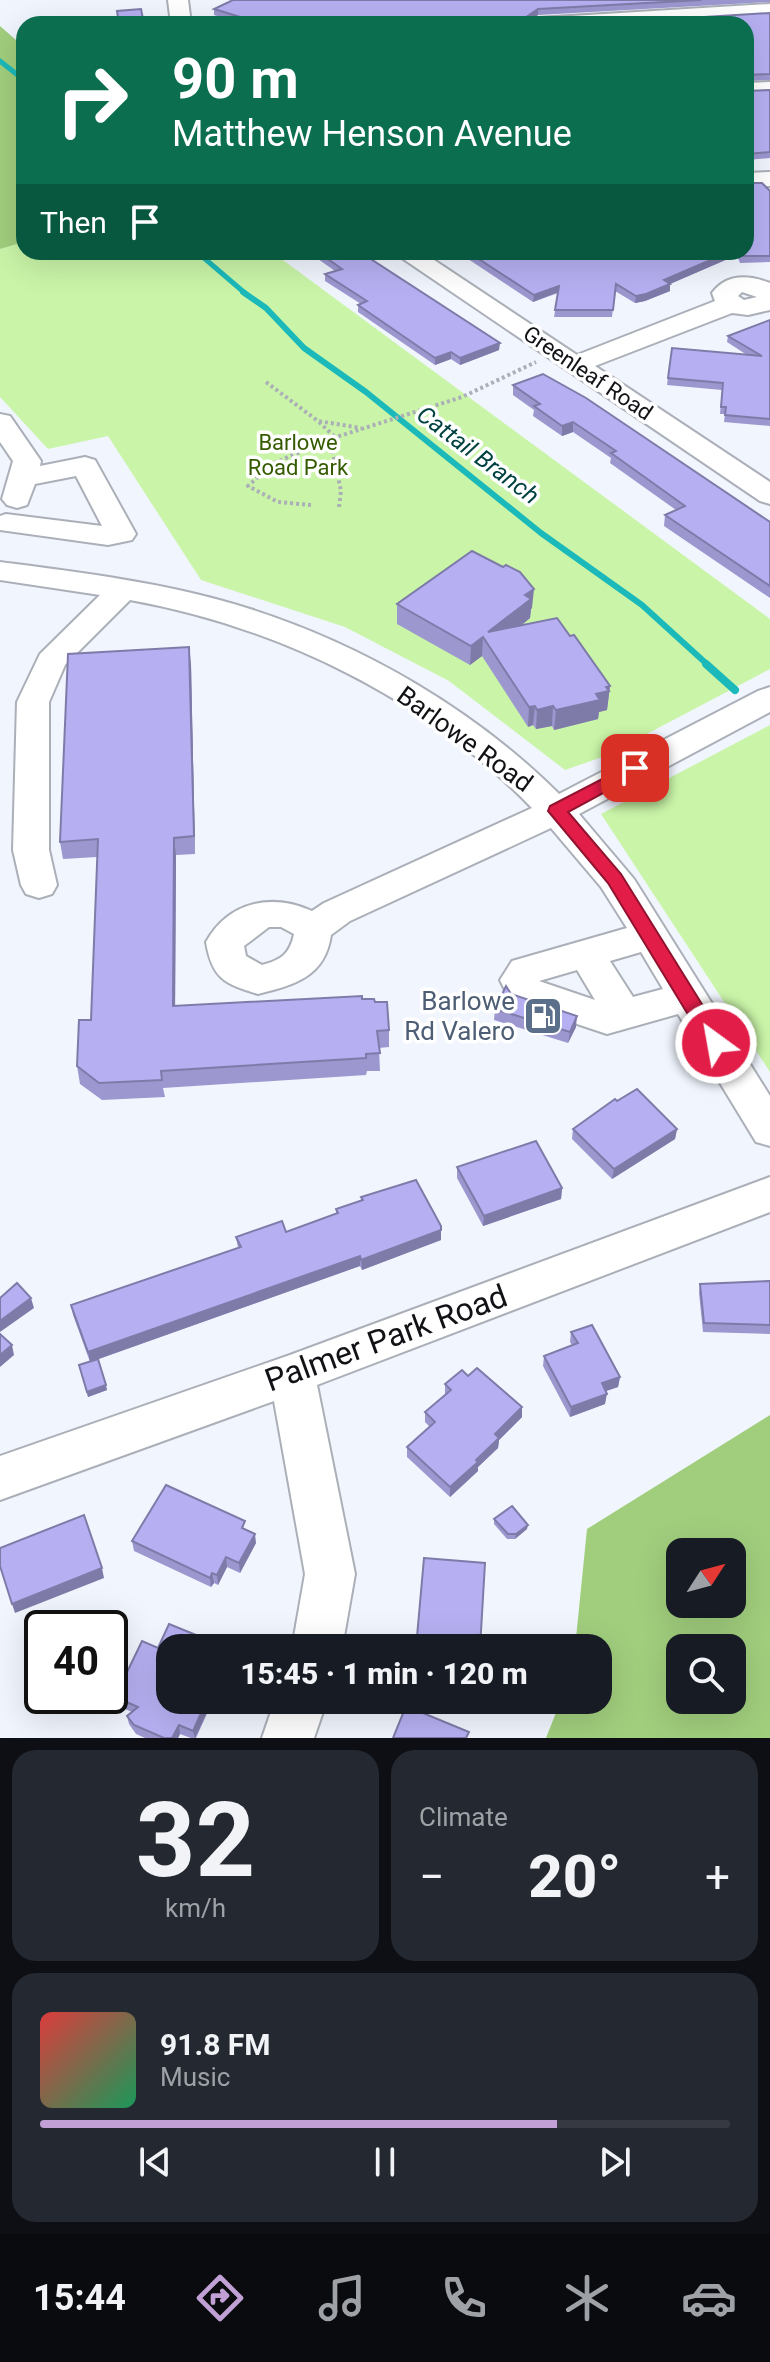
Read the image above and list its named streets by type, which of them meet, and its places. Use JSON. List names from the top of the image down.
{
  "streets": {
    "street": ["Greenleaf Road", "Barlowe Road", "Palmer Park Road"]
  },
  "water": ["Cattail Branch"],
  "parks": ["Barlowe Road Park"],
  "places": {
    "fuel station": ["Barlowe Rd Valero"]
  },
  "north": "top right",
  "page": {
    "turn": ["90 m", "Matthew Henson Avenue"],
    "then": "Then",
    "limit": "40",
    "trip": "15:45 · 1 min · 120 m",
    "tile": [
      ["32", "km/h"],
      "Climate"
    ],
    "heat": ["−", "20°", "+"],
    "song": ["91.8 FM", "Music"],
    "tabs": "15:44"
  }
}
